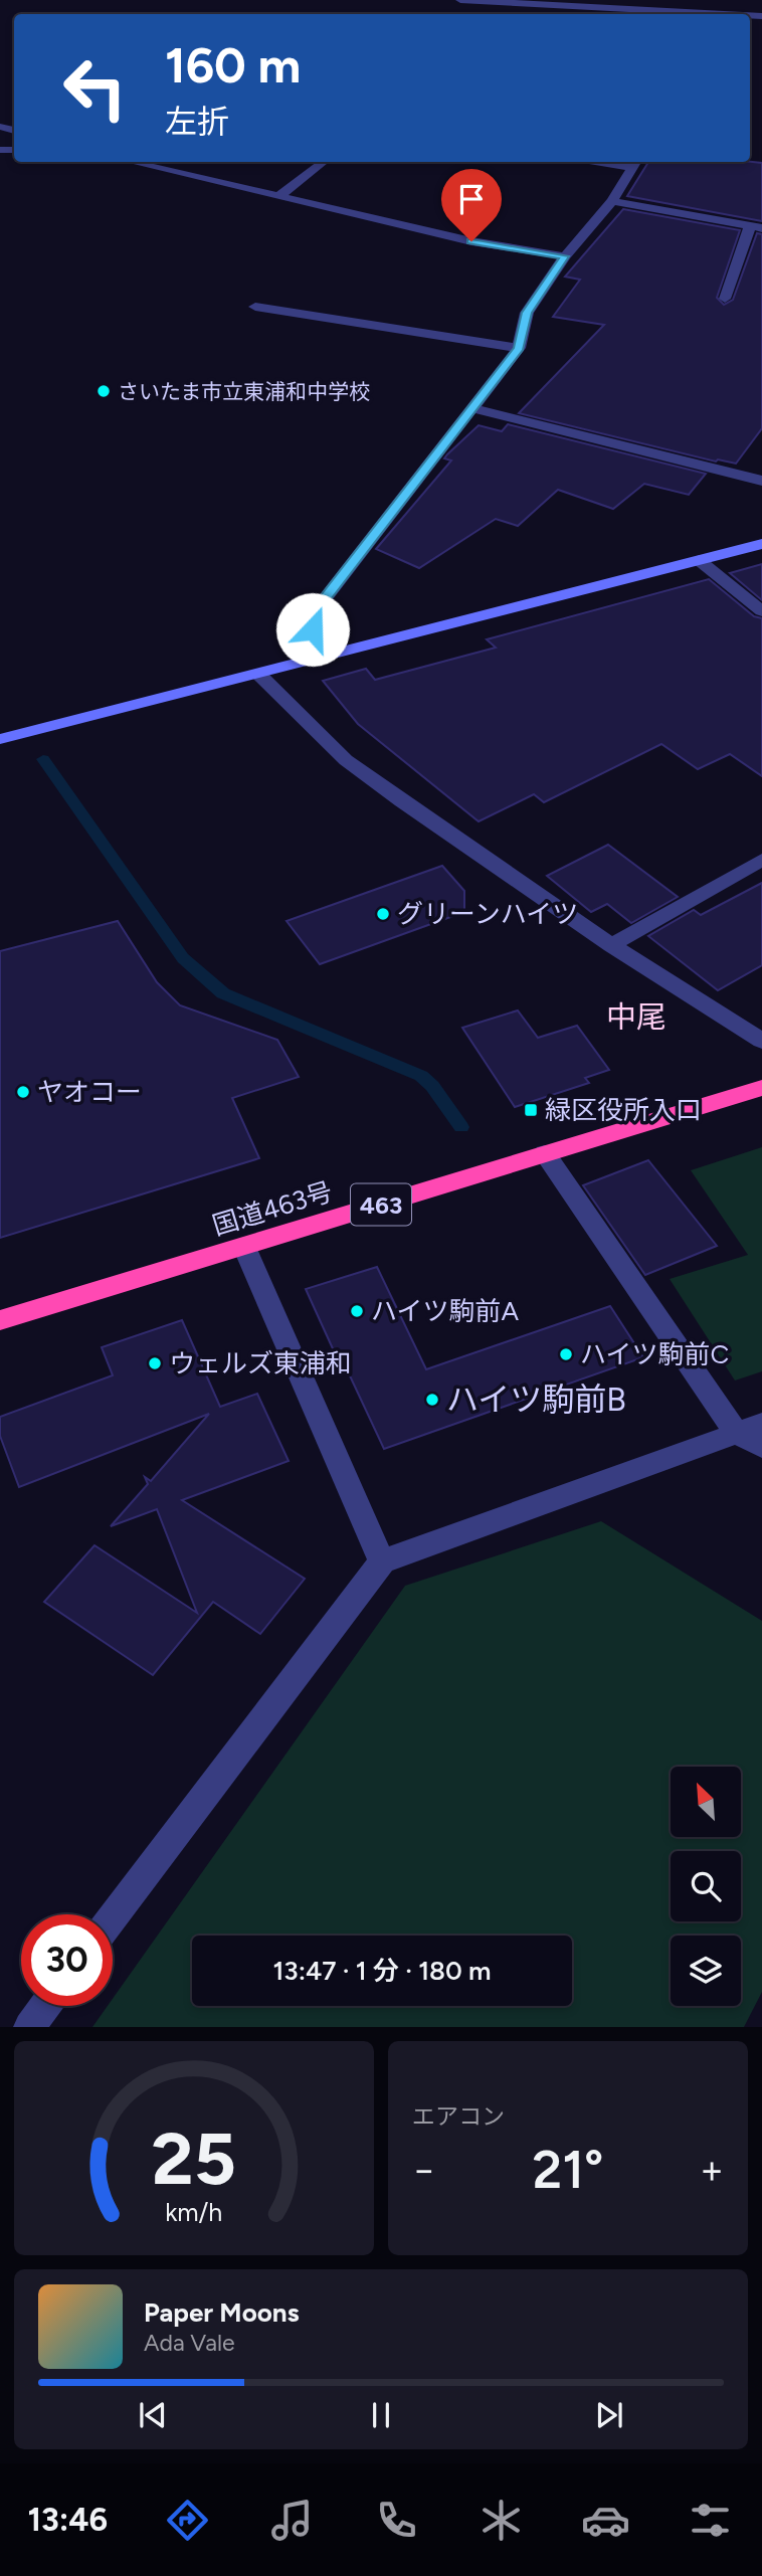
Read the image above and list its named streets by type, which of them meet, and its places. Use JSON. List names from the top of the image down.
{
  "streets": {
    "highway": ["463", "国道463号"]
  },
  "districts": ["中尾"],
  "places": {
    "other": [
      "さいたま市立東浦和中学校",
      "グリーンハイツ",
      "ヤオコー",
      "ハイツ駒前A",
      "ハイツ駒前C",
      "ウェルズ東浦和",
      "ハイツ駒前B"
    ],
    "transit": ["緑区役所入口"]
  },
  "north": "top left",
  "page": {
    "turn": ["160 m", "左折"],
    "limit": "30",
    "trip": "13:47 · 1 分 · 180 m",
    "tile": "エアコン",
    "heat": ["−", "21°", "+"],
    "song": ["Paper Moons", "Ada Vale"],
    "tabs": "13:46",
    "gauge": ["25", "km/h"]
  }
}
